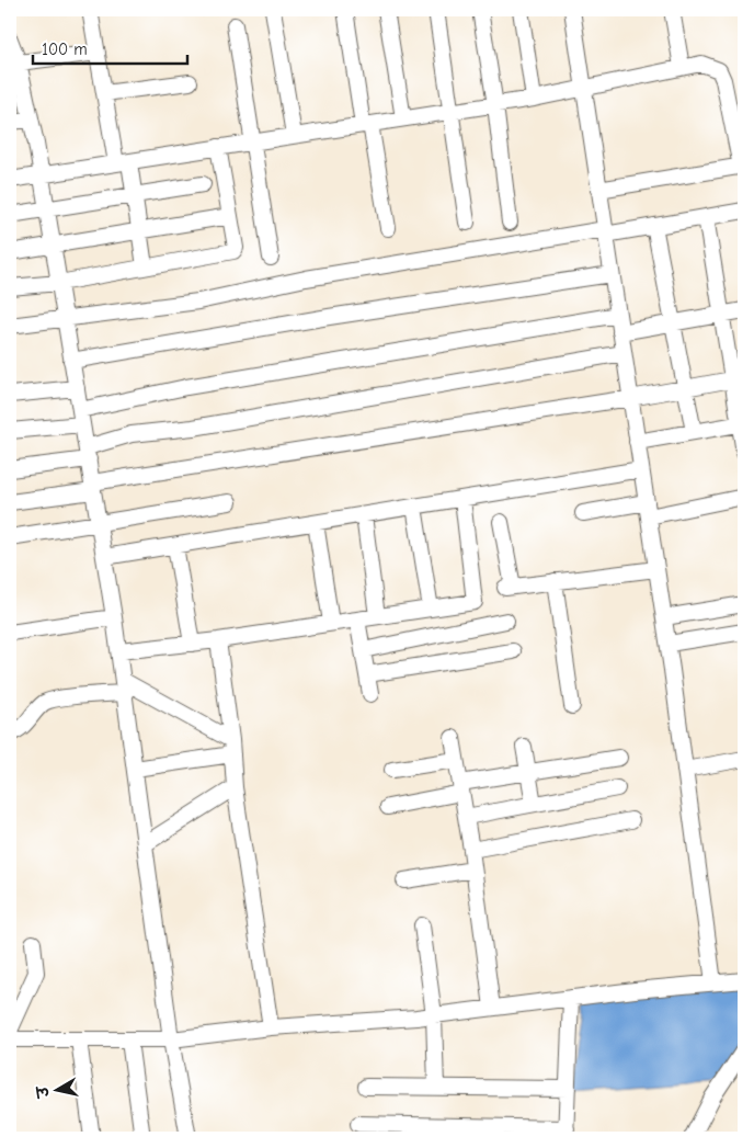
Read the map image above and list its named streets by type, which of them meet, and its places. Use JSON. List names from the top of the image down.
{
  "scale_bar": "100 m",
  "north": "left"
}
